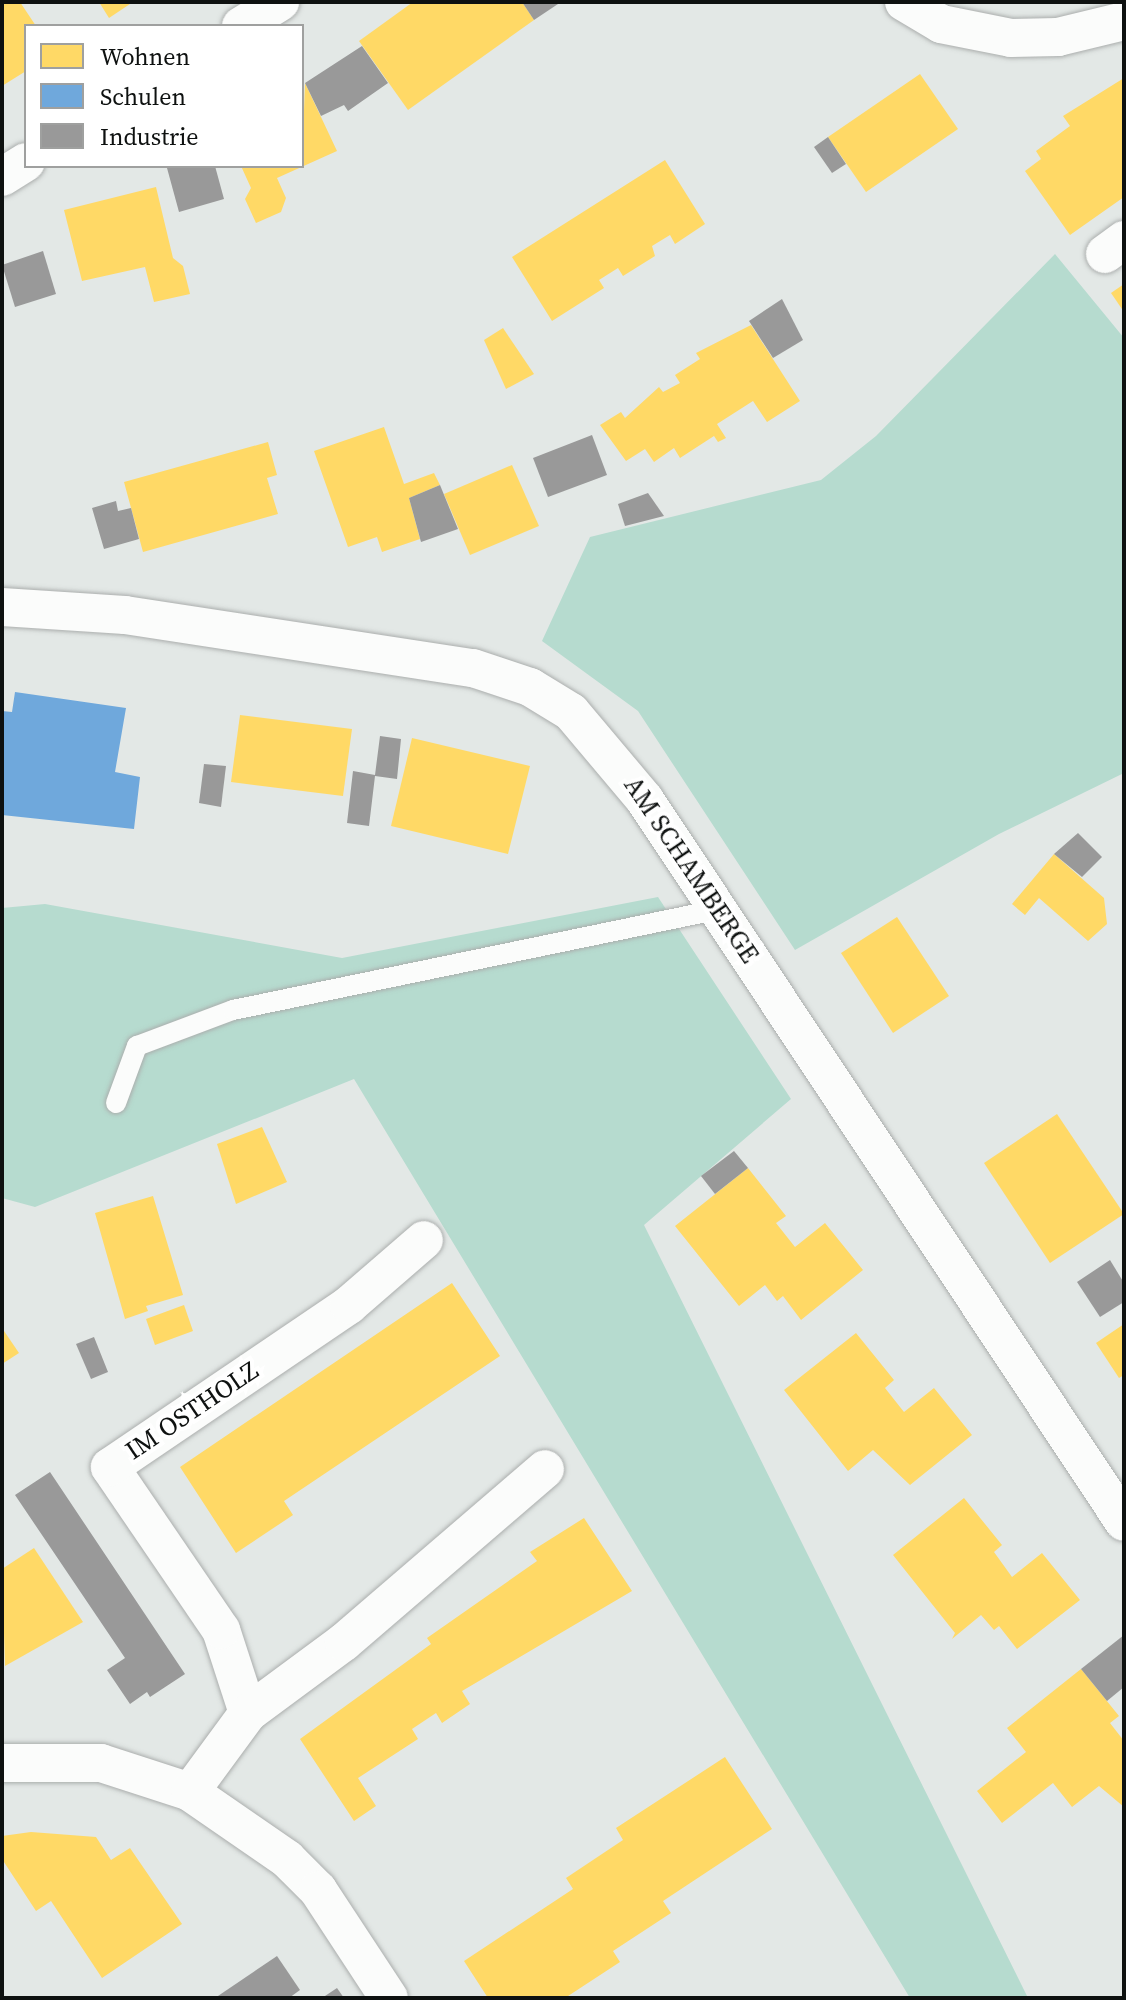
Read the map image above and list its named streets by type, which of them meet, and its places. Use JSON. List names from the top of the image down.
{
  "streets": {
    "street": ["AM SCHAMBERGE", "IM OSTHOLZ"]
  },
  "legend": ["Wohnen", "Schulen", "Industrie"]
}
